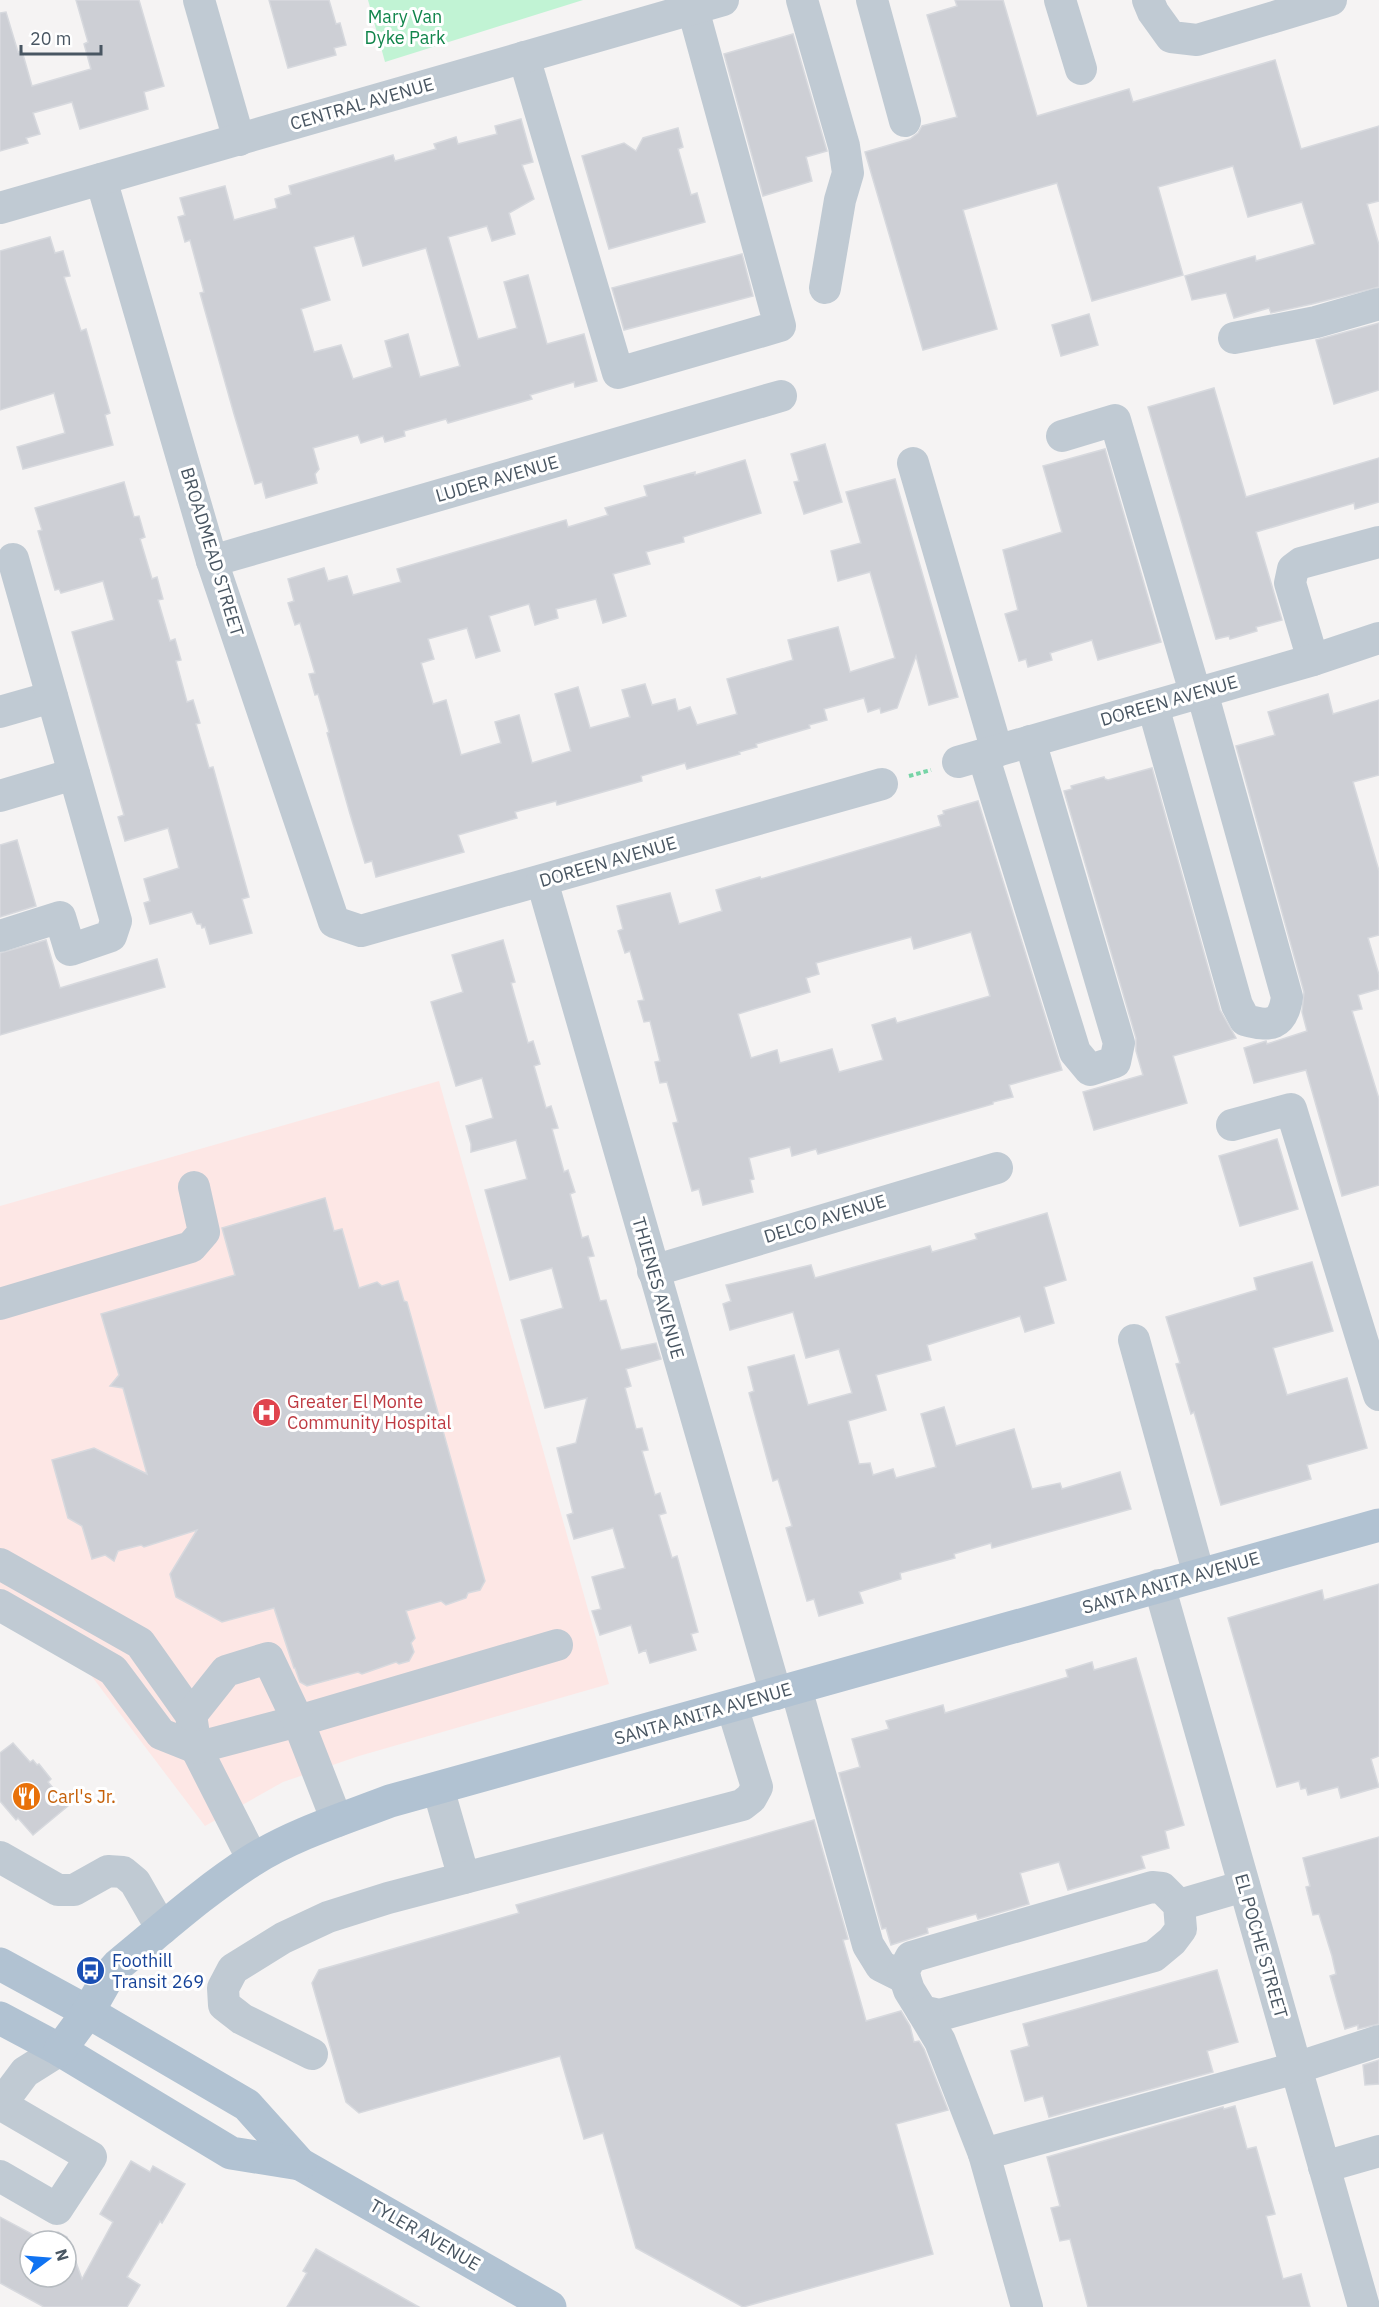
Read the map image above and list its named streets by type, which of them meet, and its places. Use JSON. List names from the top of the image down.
{
  "streets": {
    "main road": ["SANTA ANITA AVENUE", "TYLER AVENUE"],
    "street": [
      "CENTRAL AVENUE",
      "LUDER AVENUE",
      "BROADMEAD STREET",
      "DOREEN AVENUE",
      "DELCO AVENUE",
      "THIENES AVENUE",
      "EL POCHE STREET"
    ]
  },
  "crossings": [
    ["CENTRAL AVENUE", "BROADMEAD STREET"],
    ["LUDER AVENUE", "BROADMEAD STREET"],
    ["BROADMEAD STREET", "DOREEN AVENUE"],
    ["DOREEN AVENUE", "THIENES AVENUE"],
    ["DELCO AVENUE", "THIENES AVENUE"],
    ["THIENES AVENUE", "SANTA ANITA AVENUE"],
    ["SANTA ANITA AVENUE", "EL POCHE STREET"],
    ["SANTA ANITA AVENUE", "TYLER AVENUE"]
  ],
  "parks": ["Mary Van Dyke Park"],
  "places": {
    "hospital": ["Greater El Monte Community Hospital"],
    "restaurant": ["Carl's Jr."],
    "bus stop": ["Foothill Transit 269"]
  },
  "scale_bar": "20 m",
  "north": "right"
}
